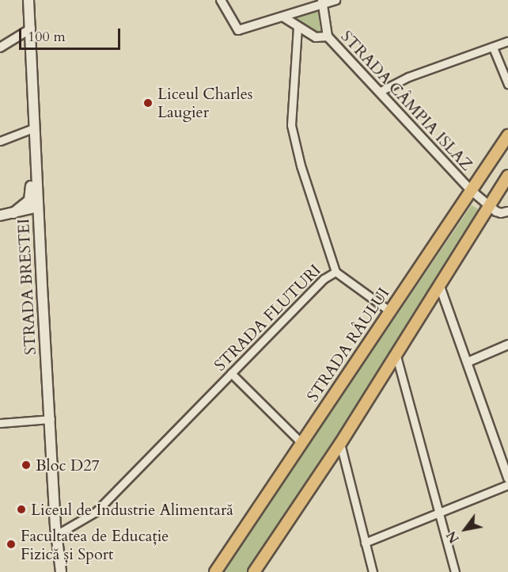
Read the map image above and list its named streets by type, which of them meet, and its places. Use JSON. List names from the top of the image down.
{
  "streets": {
    "main road": ["STRADA BRESTEI", "STRADA RÂULUI"],
    "street": ["STRADA CÂMPIA ISLAZ", "STRADA FLUTURI"]
  },
  "crossings": [
    ["STRADA CÂMPIA ISLAZ", "STRADA RÂULUI"],
    ["STRADA BRESTEI", "STRADA FLUTURI"]
  ],
  "places": [
    "Liceul Charles Laugier",
    "Bloc D27",
    "Liceul de Industrie Alimentară",
    "Facultatea de Educație Fizică și Sport"
  ],
  "scale_bar": "100 m",
  "north": "bottom left"
}
